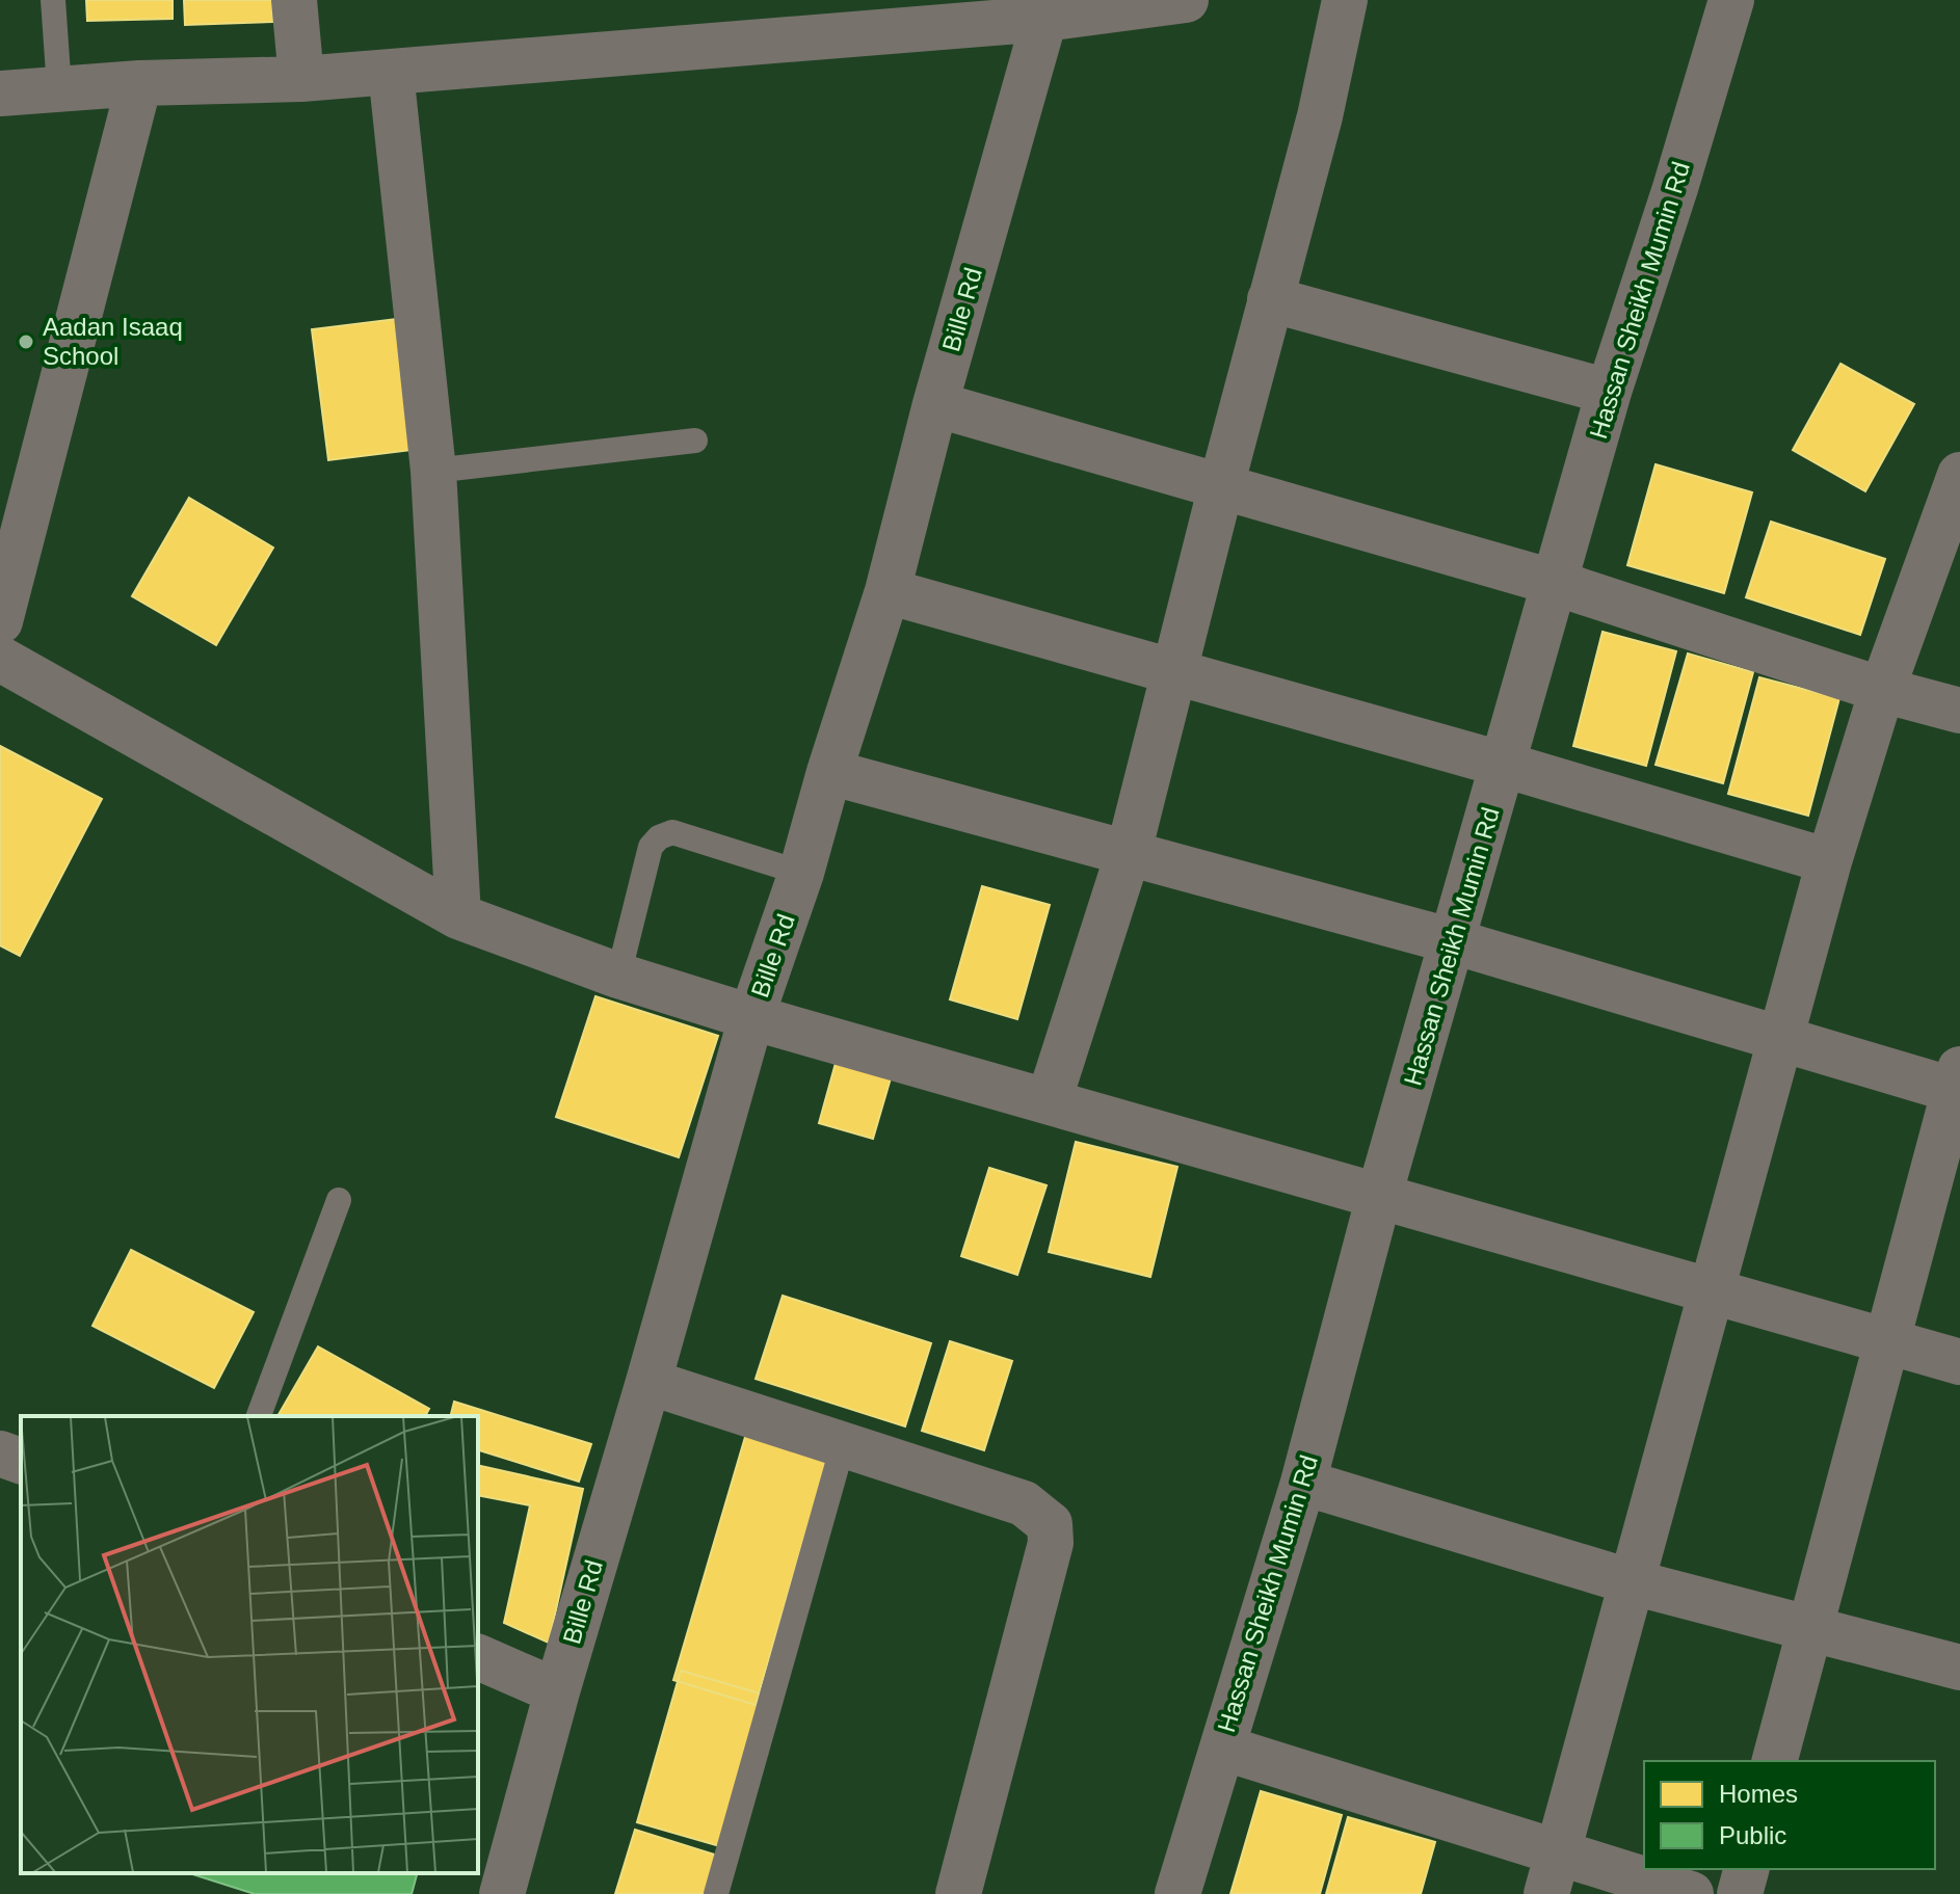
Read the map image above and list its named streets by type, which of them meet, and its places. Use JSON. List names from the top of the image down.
{
  "streets": {
    "street": ["Hassan Sheikh Mumin Rd", "Bille Rd"]
  },
  "places": ["Aadan Isaaq School"],
  "legend": ["Homes", "Public"]
}
